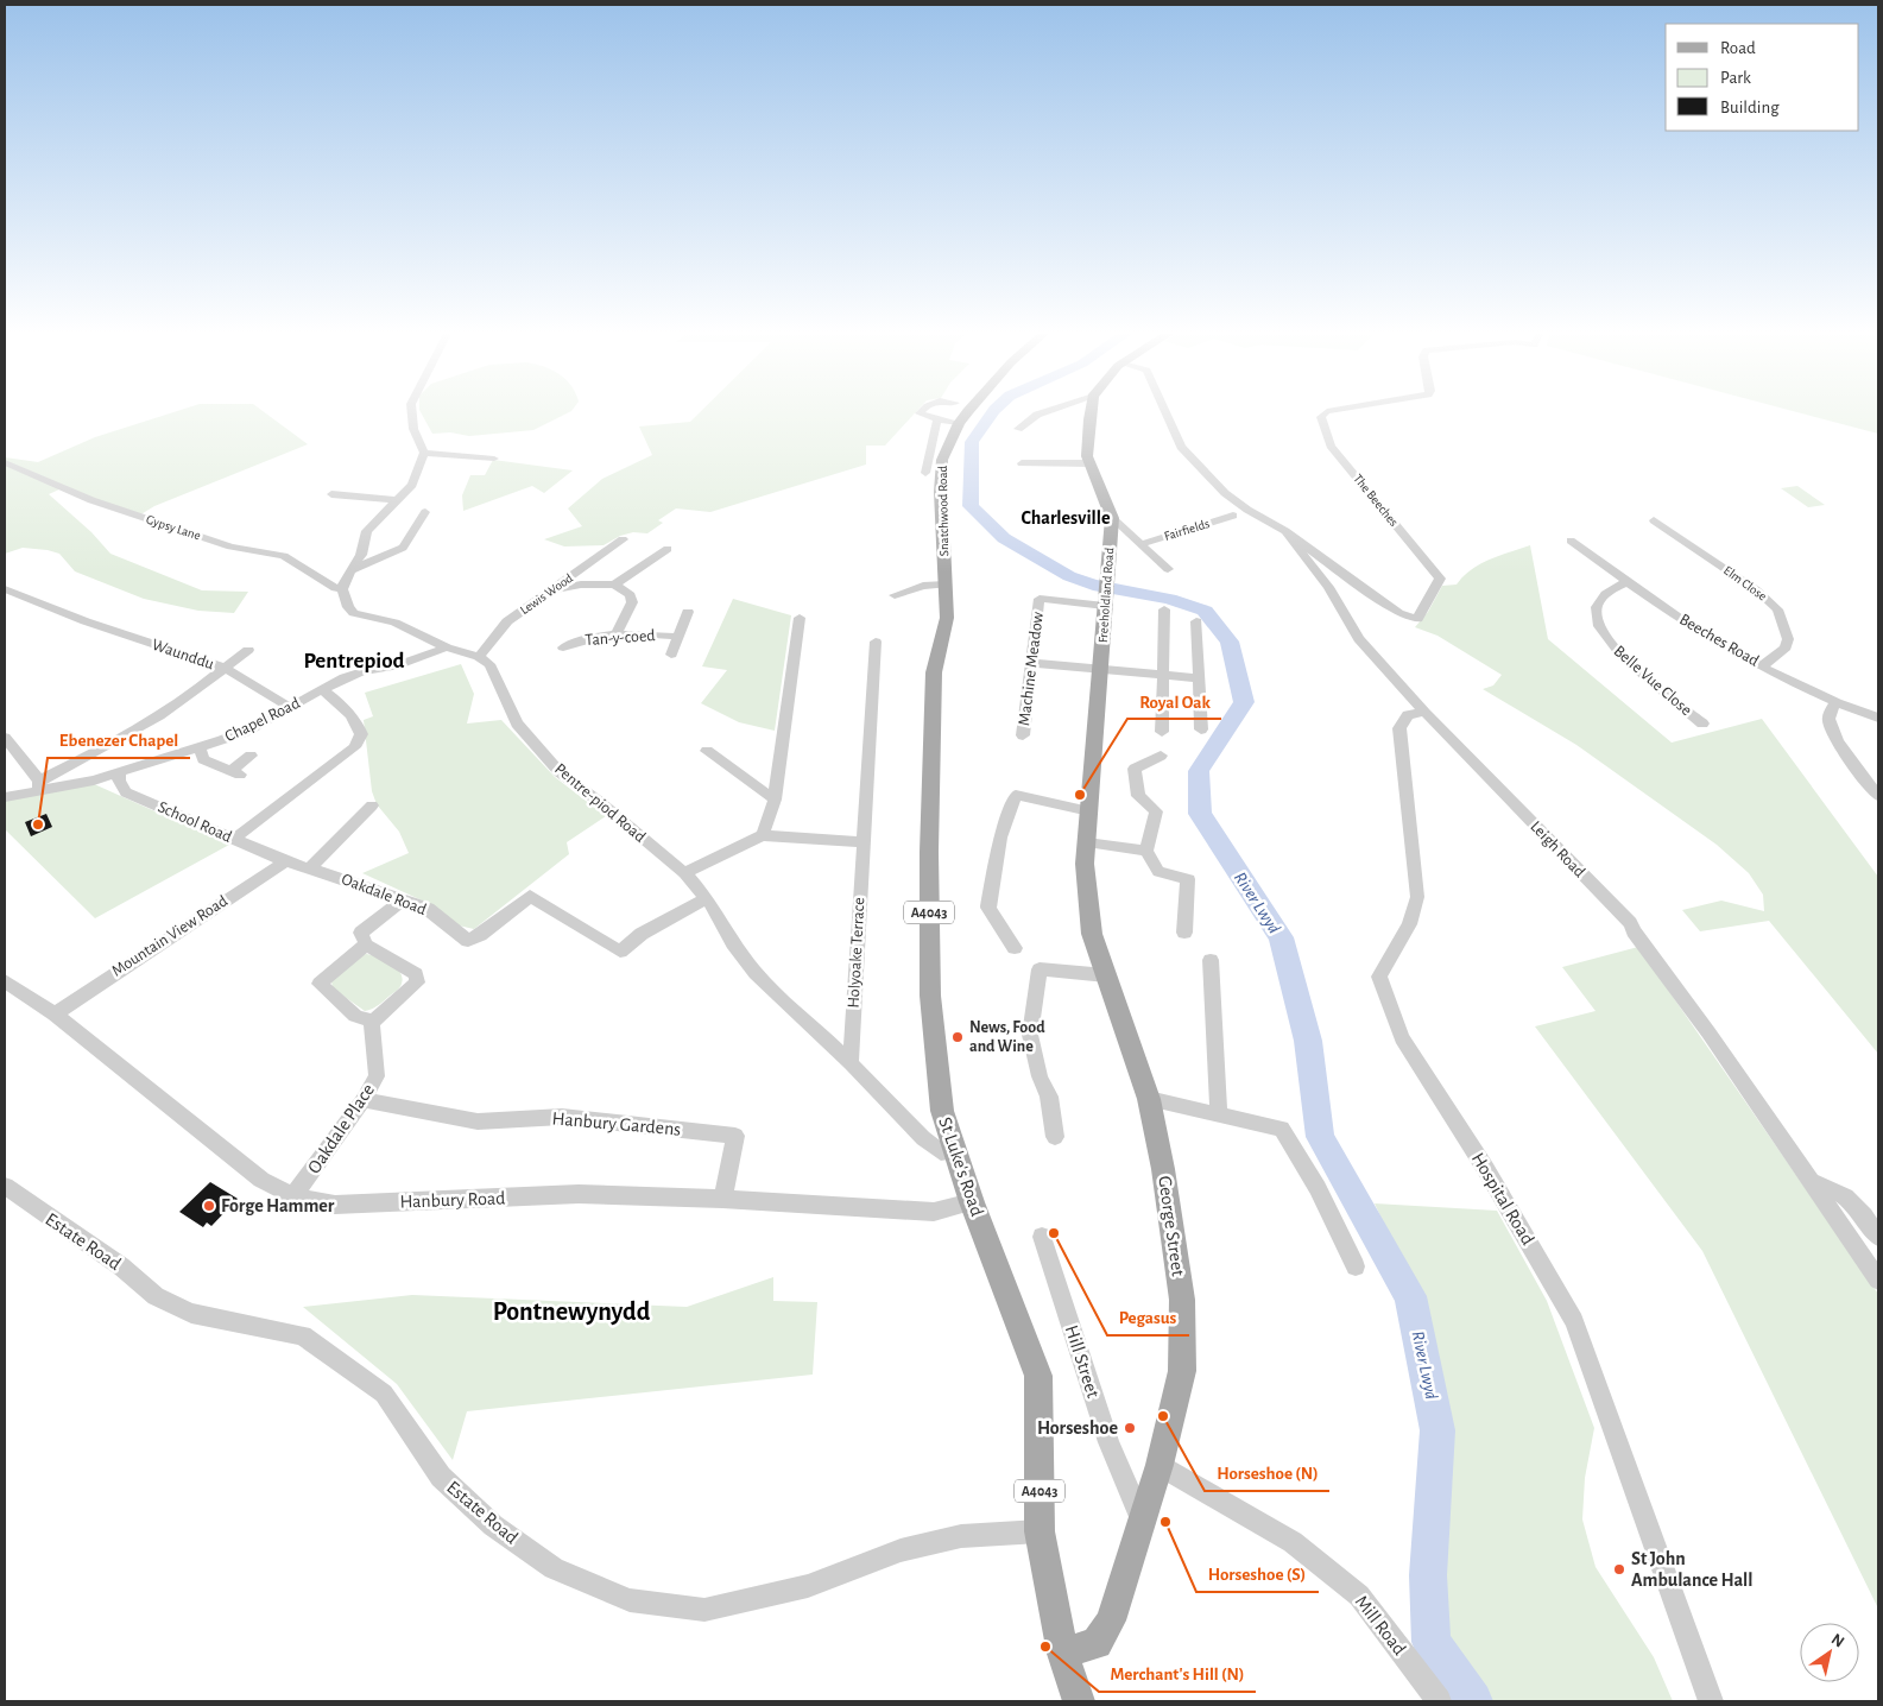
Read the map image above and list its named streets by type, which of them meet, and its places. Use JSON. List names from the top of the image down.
{
  "streets": {
    "main road": [
      "Snatchwood Road",
      "Freeholdland Road",
      "A4043",
      "St Luke's Road",
      "George Street"
    ],
    "street": [
      "The Beeches",
      "Gypsy Lane",
      "Fairfields",
      "Elm Close",
      "Lewis Wood",
      "Tan-y-coed",
      "Beeches Road",
      "Waunddu",
      "Machine Meadow",
      "Belle Vue Close",
      "Chapel Road",
      "Pentre-piod Road",
      "School Road",
      "Leigh Road",
      "Oakdale Road",
      "Mountain View Road",
      "Holyoake Terrace",
      "Hanbury Gardens",
      "Oakdale Place",
      "Hospital Road",
      "Hanbury Road",
      "Estate Road",
      "Hill Street",
      "Mill Road"
    ]
  },
  "crossings": [
    ["The Beeches", "Leigh Road"],
    ["Snatchwood Road", "St Luke's Road"],
    ["Elm Close", "Beeches Road"],
    ["Lewis Wood", "Pentre-piod Road"],
    ["Freeholdland Road", "Machine Meadow"],
    ["Freeholdland Road", "George Street"],
    ["Beeches Road", "Belle Vue Close"],
    ["Waunddu", "Chapel Road"],
    ["Chapel Road", "School Road"],
    ["Pentre-piod Road", "Oakdale Road"],
    ["Pentre-piod Road", "Holyoake Terrace"],
    ["Pentre-piod Road", "St Luke's Road"],
    ["School Road", "Oakdale Road"],
    ["School Road", "Mountain View Road"],
    ["Leigh Road", "Hospital Road"],
    ["Oakdale Road", "Mountain View Road"],
    ["Mountain View Road", "Hanbury Road"],
    ["Hanbury Gardens", "Oakdale Place"],
    ["Hanbury Gardens", "Hanbury Road"],
    ["Oakdale Place", "Hanbury Road"],
    ["St Luke's Road", "Hanbury Road"],
    ["St Luke's Road", "George Street"],
    ["St Luke's Road", "Estate Road"],
    ["George Street", "Hill Street"],
    ["George Street", "Mill Road"]
  ],
  "districts": ["Charlesville", "Pentrepiod", "Pontnewynydd"],
  "water": ["River Lwyd"],
  "places": [
    "Royal Oak",
    "Ebenezer Chapel",
    "News, Food and Wine",
    "Forge Hammer",
    "Pegasus",
    "Horseshoe (N)",
    "Horseshoe",
    "Horseshoe (S)",
    "St John Ambulance Hall",
    "Merchant's Hill (N)"
  ],
  "legend": ["Road", "Park", "Building"],
  "north": "top right"
}
